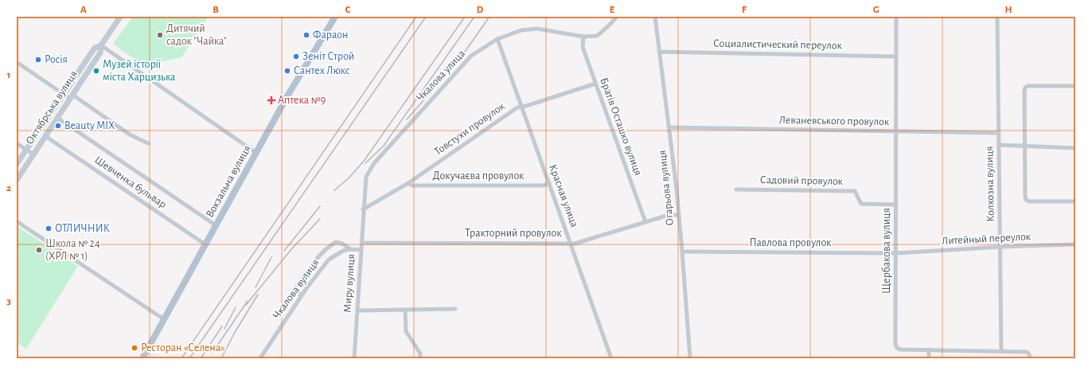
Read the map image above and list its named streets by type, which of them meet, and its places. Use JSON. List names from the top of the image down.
{
  "streets": {
    "main road": ["Октябрська вулиця", "Вокзальна вулиця"],
    "street": [
      "Социалистический переулок",
      "Чкалова улица",
      "Леваневського провулок",
      "Братів Осташко вулиця",
      "Товстухи провулок",
      "Докучаєва провулок",
      "Садовий провулок",
      "Шевченка бульвар",
      "Колхозна вулиця",
      "Огарьова вулиця",
      "Красная улица",
      "Тракторний провулок",
      "Литейный переулок",
      "Павлова провулок",
      "Щербакова вулиця",
      "Миру вулиця",
      "Чкалова вулиця"
    ]
  },
  "crossings": [
    ["Социалистический переулок", "Огарьова вулиця"],
    ["Социалистический переулок", "Щербакова вулиця"],
    ["Чкалова улица", "Братів Осташко вулиця"],
    ["Чкалова улица", "Товстухи провулок"],
    ["Чкалова улица", "Красная улица"],
    ["Чкалова улица", "Миру вулиця"],
    ["Октябрська вулиця", "Шевченка бульвар"],
    ["Леваневського провулок", "Колхозна вулиця"],
    ["Леваневського провулок", "Огарьова вулиця"],
    ["Леваневського провулок", "Щербакова вулиця"],
    ["Братів Осташко вулиця", "Товстухи провулок"],
    ["Братів Осташко вулиця", "Тракторний провулок"],
    ["Товстухи провулок", "Докучаєва провулок"],
    ["Товстухи провулок", "Красная улица"],
    ["Товстухи провулок", "Миру вулиця"],
    ["Докучаєва провулок", "Красная улица"],
    ["Садовий провулок", "Щербакова вулиця"],
    ["Вокзальна вулиця", "Шевченка бульвар"],
    ["Колхозна вулиця", "Литейный переулок"],
    ["Колхозна вулиця", "Щербакова вулиця"],
    ["Огарьова вулиця", "Тракторний провулок"],
    ["Огарьова вулиця", "Павлова провулок"],
    ["Красная улица", "Тракторний провулок"],
    ["Тракторний провулок", "Миру вулиця"],
    ["Литейный переулок", "Павлова провулок"],
    ["Литейный переулок", "Щербакова вулиця"],
    ["Павлова провулок", "Щербакова вулиця"],
    ["Миру вулиця", "Чкалова вулиця"]
  ],
  "places": {
    "other": [
      "Дитячий садок \"Чайка\"",
      "Фараон",
      "Зеніт Строй",
      "Росія",
      "Музей історії міста Харцизька",
      "Сантех Люкс",
      "Beauty MIX",
      "ОТЛИЧНИК",
      "Школа № 24 (ХРЛ № 1)",
      "Ресторан «Селена»"
    ],
    "health": ["Аптека №9"]
  },
  "grid": {
    "columns": [
      "A",
      "B",
      "C",
      "D",
      "E",
      "F",
      "G",
      "H"
    ],
    "rows": ["1", "2", "3"]
  }
}
